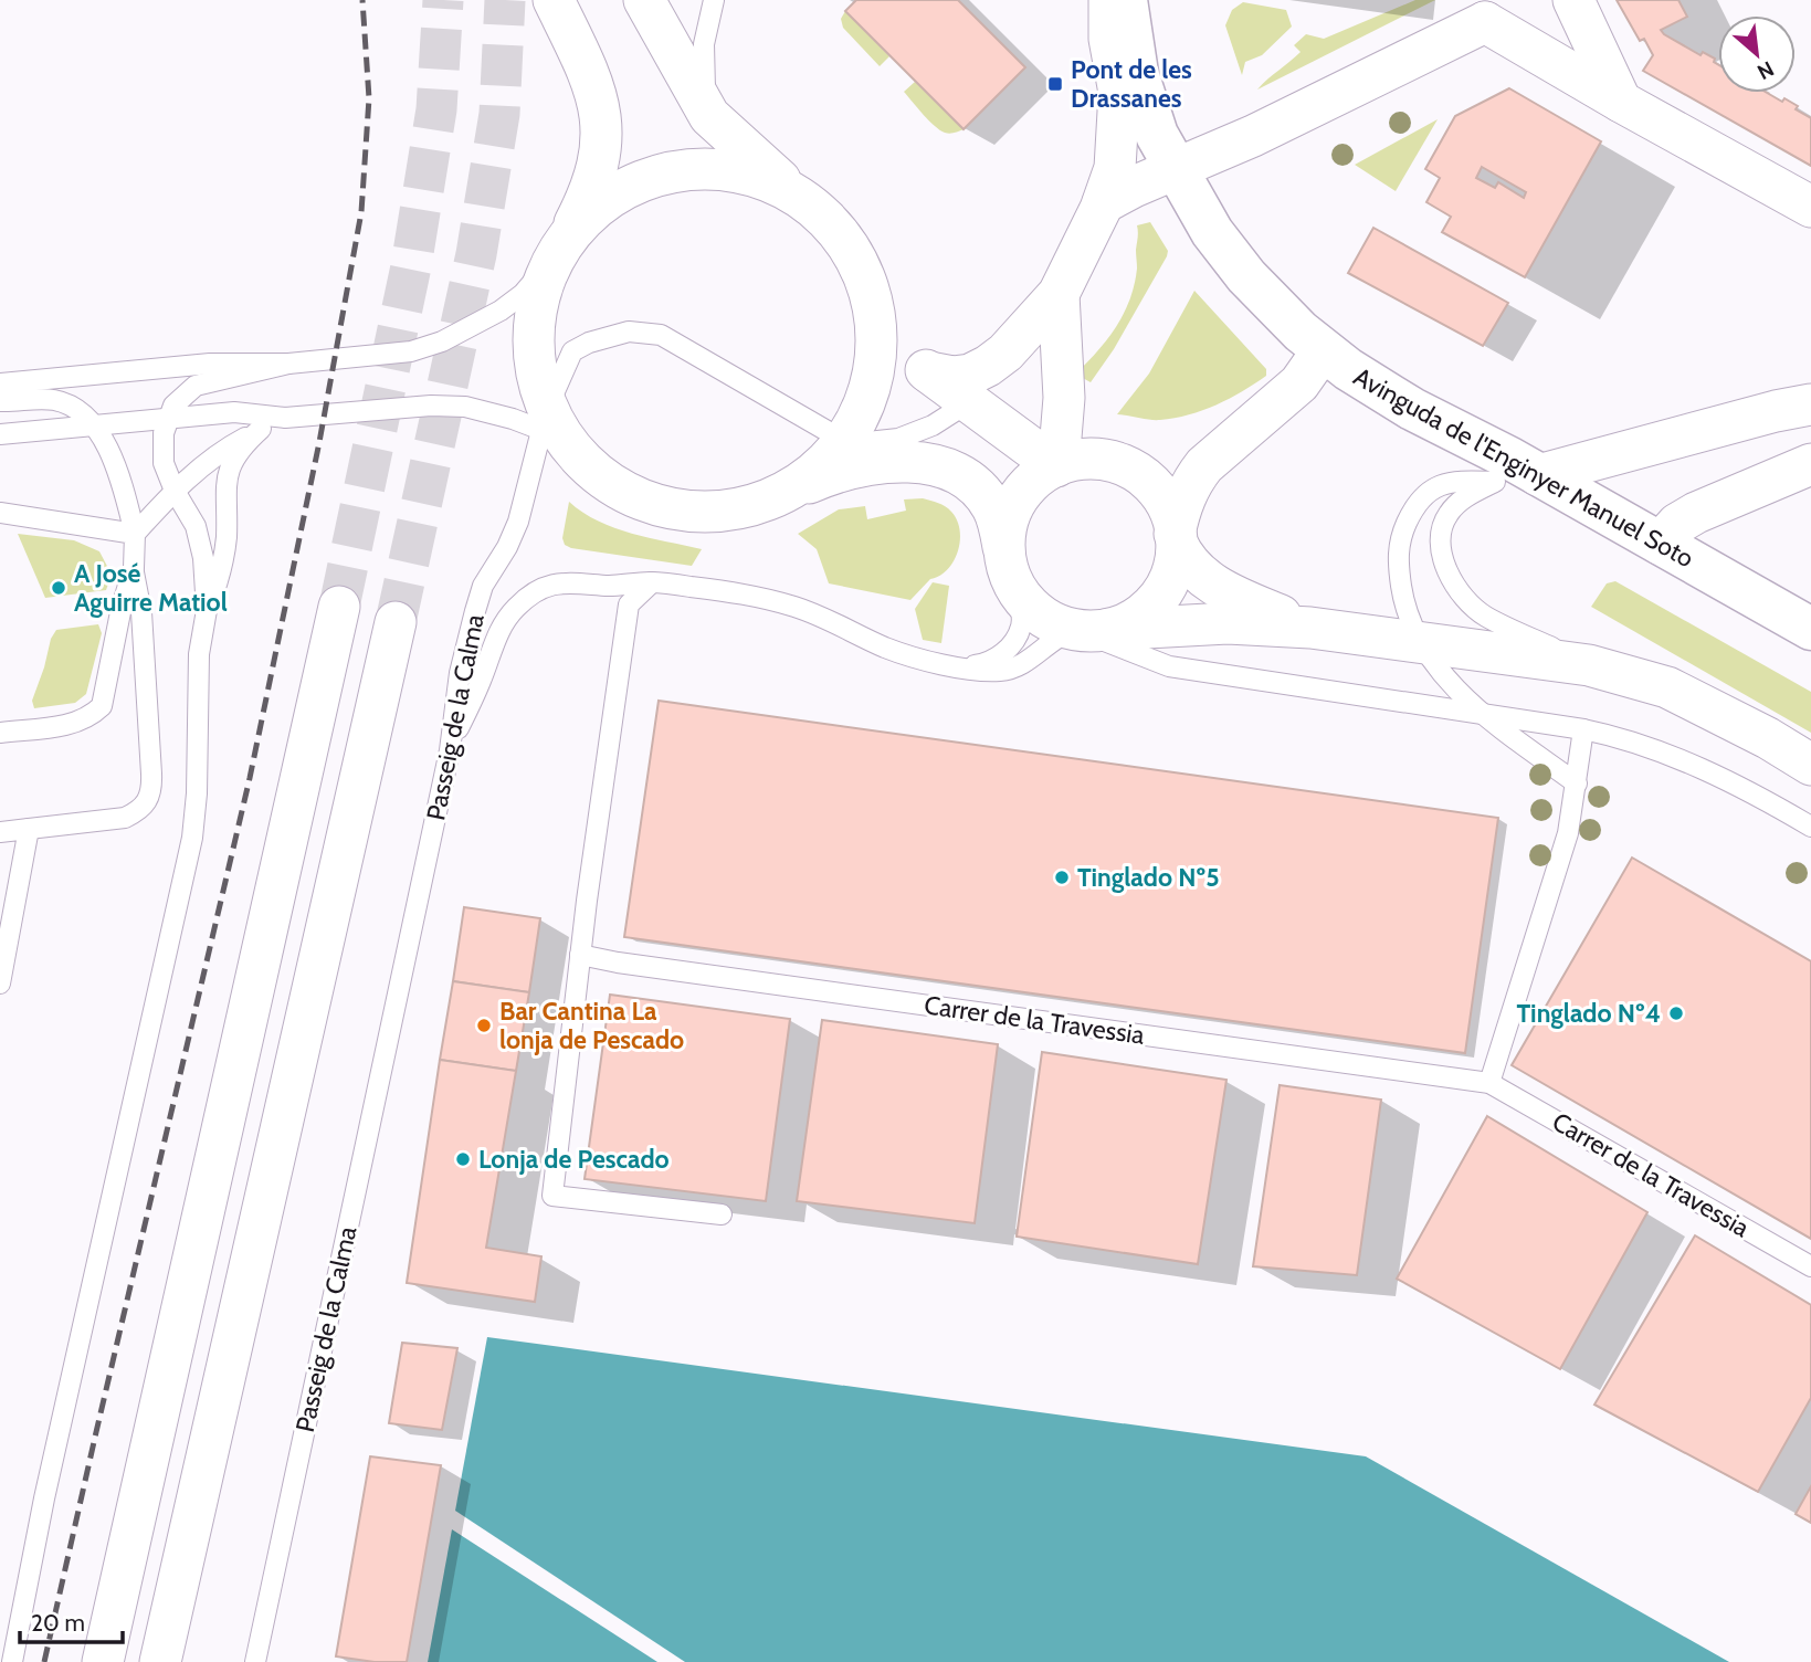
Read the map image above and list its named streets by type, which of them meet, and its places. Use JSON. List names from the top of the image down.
{
  "streets": {
    "main road": ["Avinguda de l'Enginyer Manuel Soto"],
    "lane": ["Passeig de la Calma", "Carrer de la Travessia"]
  },
  "places": {
    "transit": ["Pont de les Drassanes"],
    "other": [
      "A José Aguirre Matiol",
      "Tinglado Nº5",
      "Tinglado Nº4",
      "Bar Cantina La lonja de Pescado",
      "Lonja de Pescado"
    ]
  },
  "scale_bar": "20 m",
  "north": "bottom right"
}
